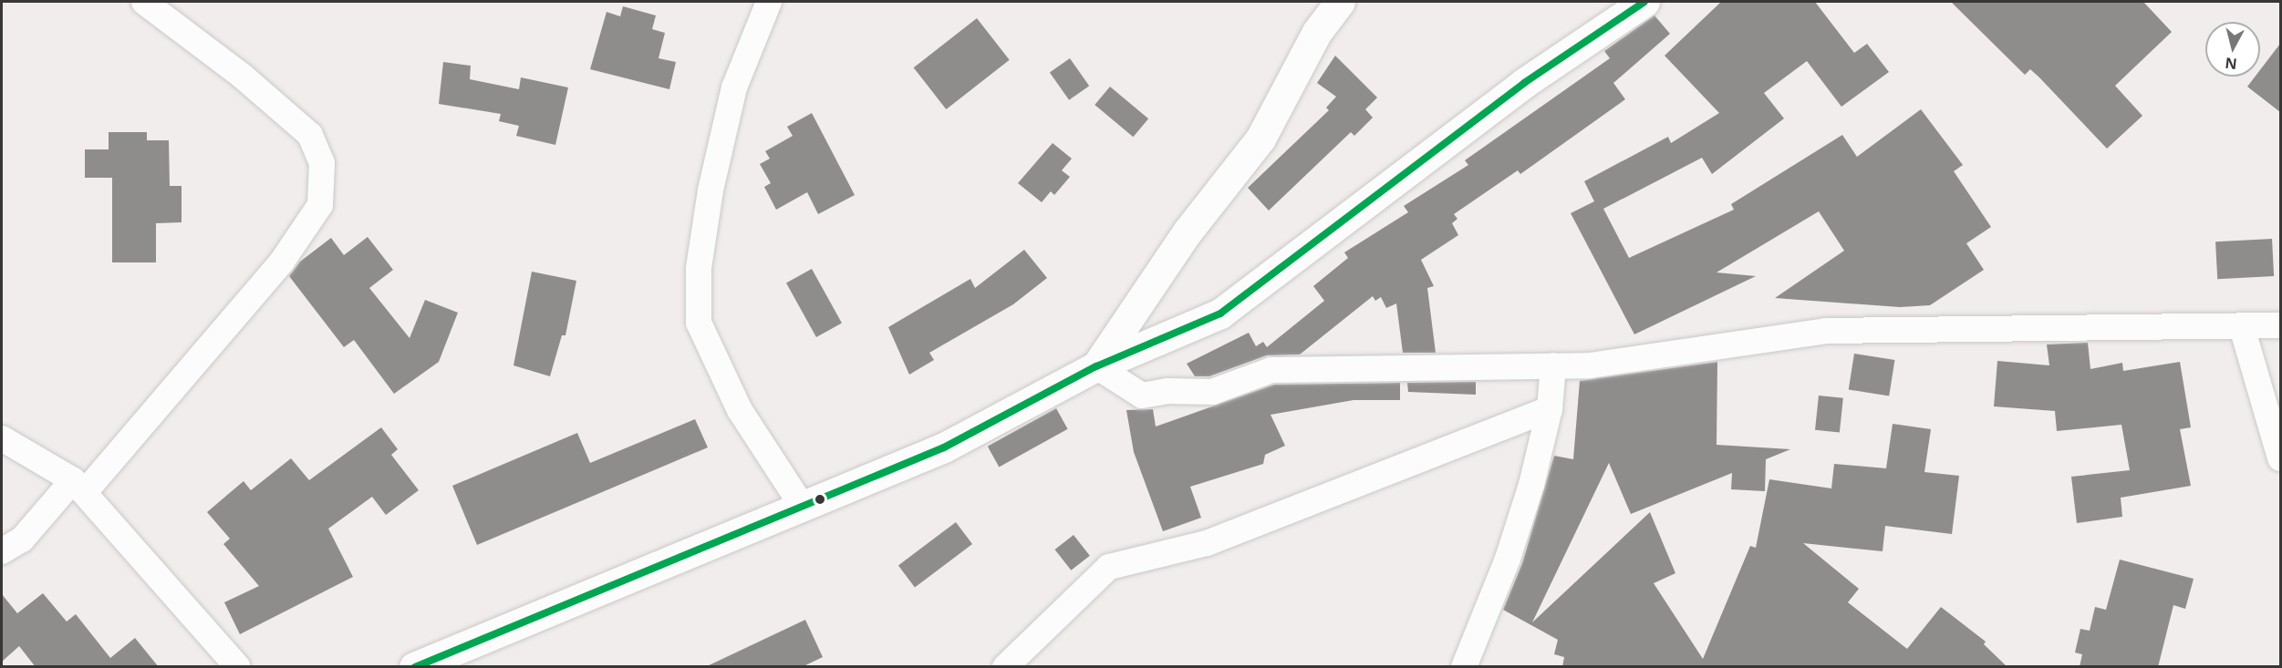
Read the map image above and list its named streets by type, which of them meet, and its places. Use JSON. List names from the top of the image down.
{
  "north": "bottom"
}
